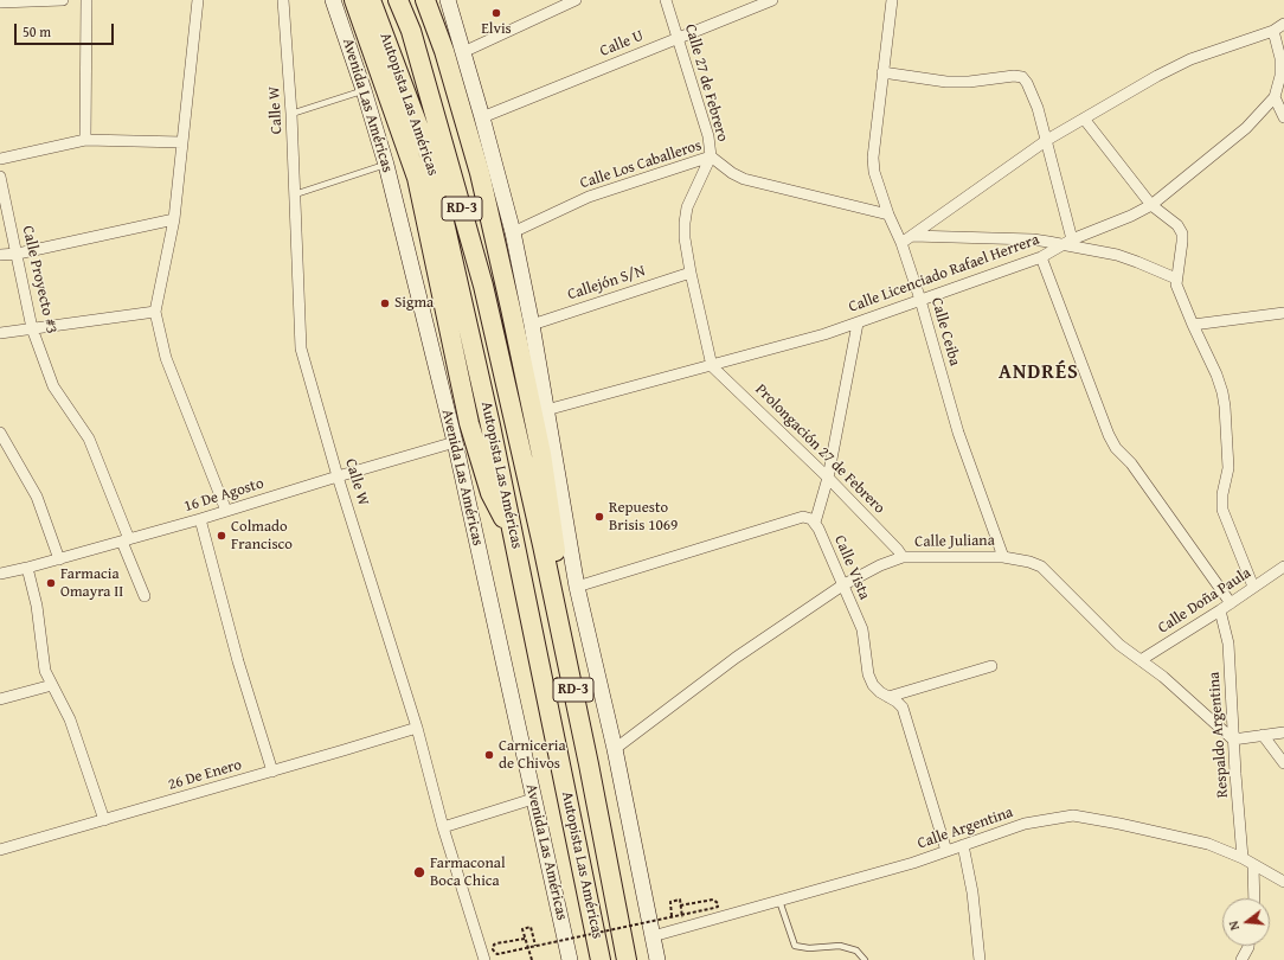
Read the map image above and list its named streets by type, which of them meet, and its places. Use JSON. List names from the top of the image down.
{
  "streets": {
    "highway": ["Autopista Las Américas", "RD-3"],
    "street": [
      "Calle U",
      "Calle 27 de Febrero",
      "Avenida Las Américas",
      "Calle W",
      "Calle Los Caballeros",
      "Calle Licenciado Rafael Herrera",
      "Calle Proyecto #3",
      "Callejón S/N",
      "Calle Ceiba",
      "Prolongación 27 de Febrero",
      "16 De Agosto",
      "Calle Juliana",
      "Calle Vista",
      "Calle Doña Paula",
      "Respaldo Argentina",
      "26 De Enero",
      "Calle Argentina"
    ]
  },
  "crossings": [
    ["Calle U", "Calle 27 de Febrero"],
    ["Calle 27 de Febrero", "Calle Los Caballeros"],
    ["Calle 27 de Febrero", "Calle Licenciado Rafael Herrera"],
    ["Calle 27 de Febrero", "Callejón S/N"],
    ["Calle 27 de Febrero", "Prolongación 27 de Febrero"],
    ["Avenida Las Américas", "16 De Agosto"],
    ["Calle W", "16 De Agosto"],
    ["Calle W", "26 De Enero"],
    ["Calle Los Caballeros", "Calle Ceiba"],
    ["Calle Licenciado Rafael Herrera", "Calle Ceiba"],
    ["Calle Licenciado Rafael Herrera", "Prolongación 27 de Febrero"],
    ["Calle Proyecto #3", "16 De Agosto"],
    ["Calle Ceiba", "Calle Juliana"],
    ["Prolongación 27 de Febrero", "Calle Juliana"],
    ["Calle Juliana", "Calle Vista"],
    ["Calle Juliana", "Calle Doña Paula"],
    ["Calle Juliana", "Respaldo Argentina"],
    ["Calle Vista", "Calle Argentina"],
    ["Calle Doña Paula", "Respaldo Argentina"],
    ["Respaldo Argentina", "Calle Argentina"]
  ],
  "districts": ["ANDRÉS"],
  "places": [
    "Elvis",
    "Sigma",
    "Repuesto Brisis 1069",
    "Colmado Francisco",
    "Farmacia Omayra II",
    "Carniceria de Chivos",
    "Farmaconal Boca Chica"
  ],
  "scale_bar": "50 m",
  "north": "left"
}
